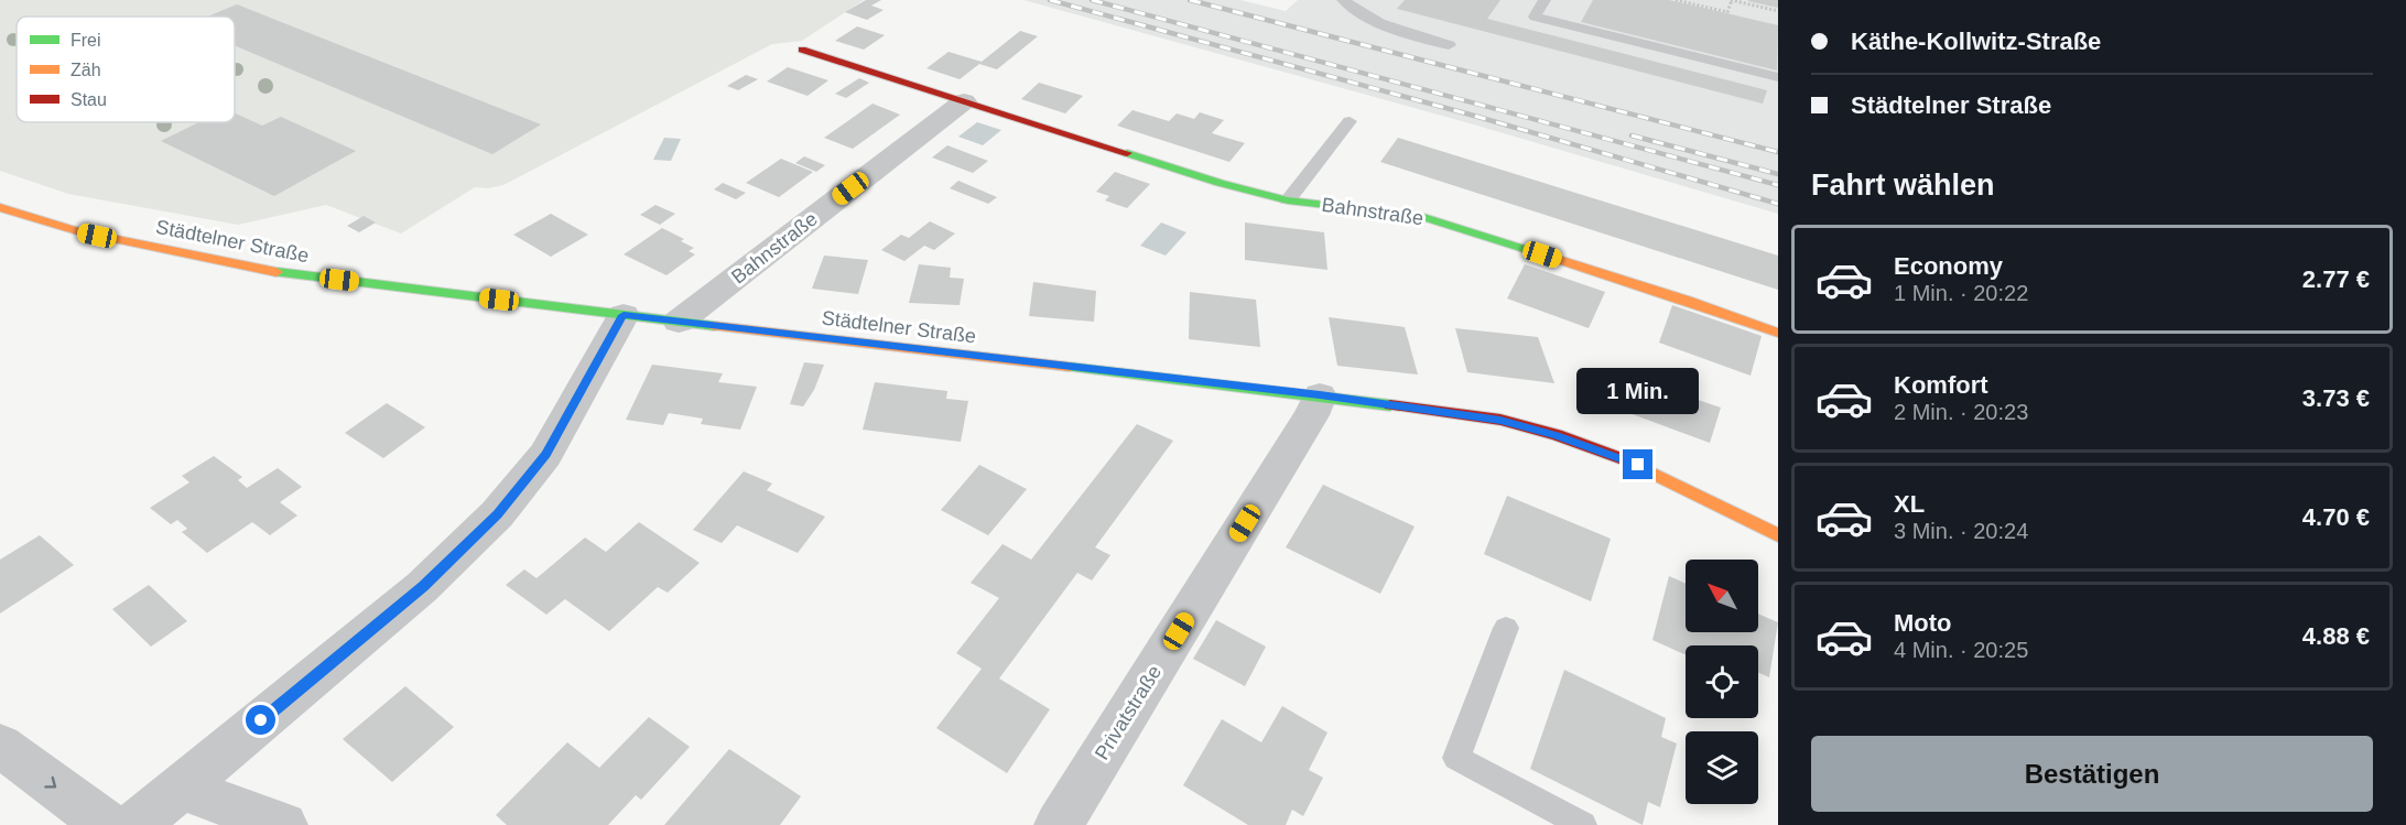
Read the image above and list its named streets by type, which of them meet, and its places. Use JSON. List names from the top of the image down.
{
  "streets": {
    "street": ["Bahnstraße", "Städtelner Straße", "Privatstraße"]
  },
  "crossings": [
    ["Bahnstraße", "Städtelner Straße"],
    ["Städtelner Straße", "Privatstraße"]
  ],
  "legend": ["Frei", "Zäh", "Stau"],
  "north": "top left",
  "page": {
    "banner": ["Käthe-Kollwitz-Straße", "Städtelner Straße"],
    "heading": "Fahrt wählen",
    "list": [
      {
        "name": "Economy",
        "note": "1 Min. · 20:22",
        "value": "2.77 €"
      },
      {
        "name": "Komfort",
        "note": "2 Min. · 20:23",
        "value": "3.73 €"
      },
      {
        "name": "XL",
        "note": "3 Min. · 20:24",
        "value": "4.70 €"
      },
      {
        "name": "Moto",
        "note": "4 Min. · 20:25",
        "value": "4.88 €"
      }
    ],
    "bubble": "1 Min.",
    "buttons": "Bestätigen"
  }
}
